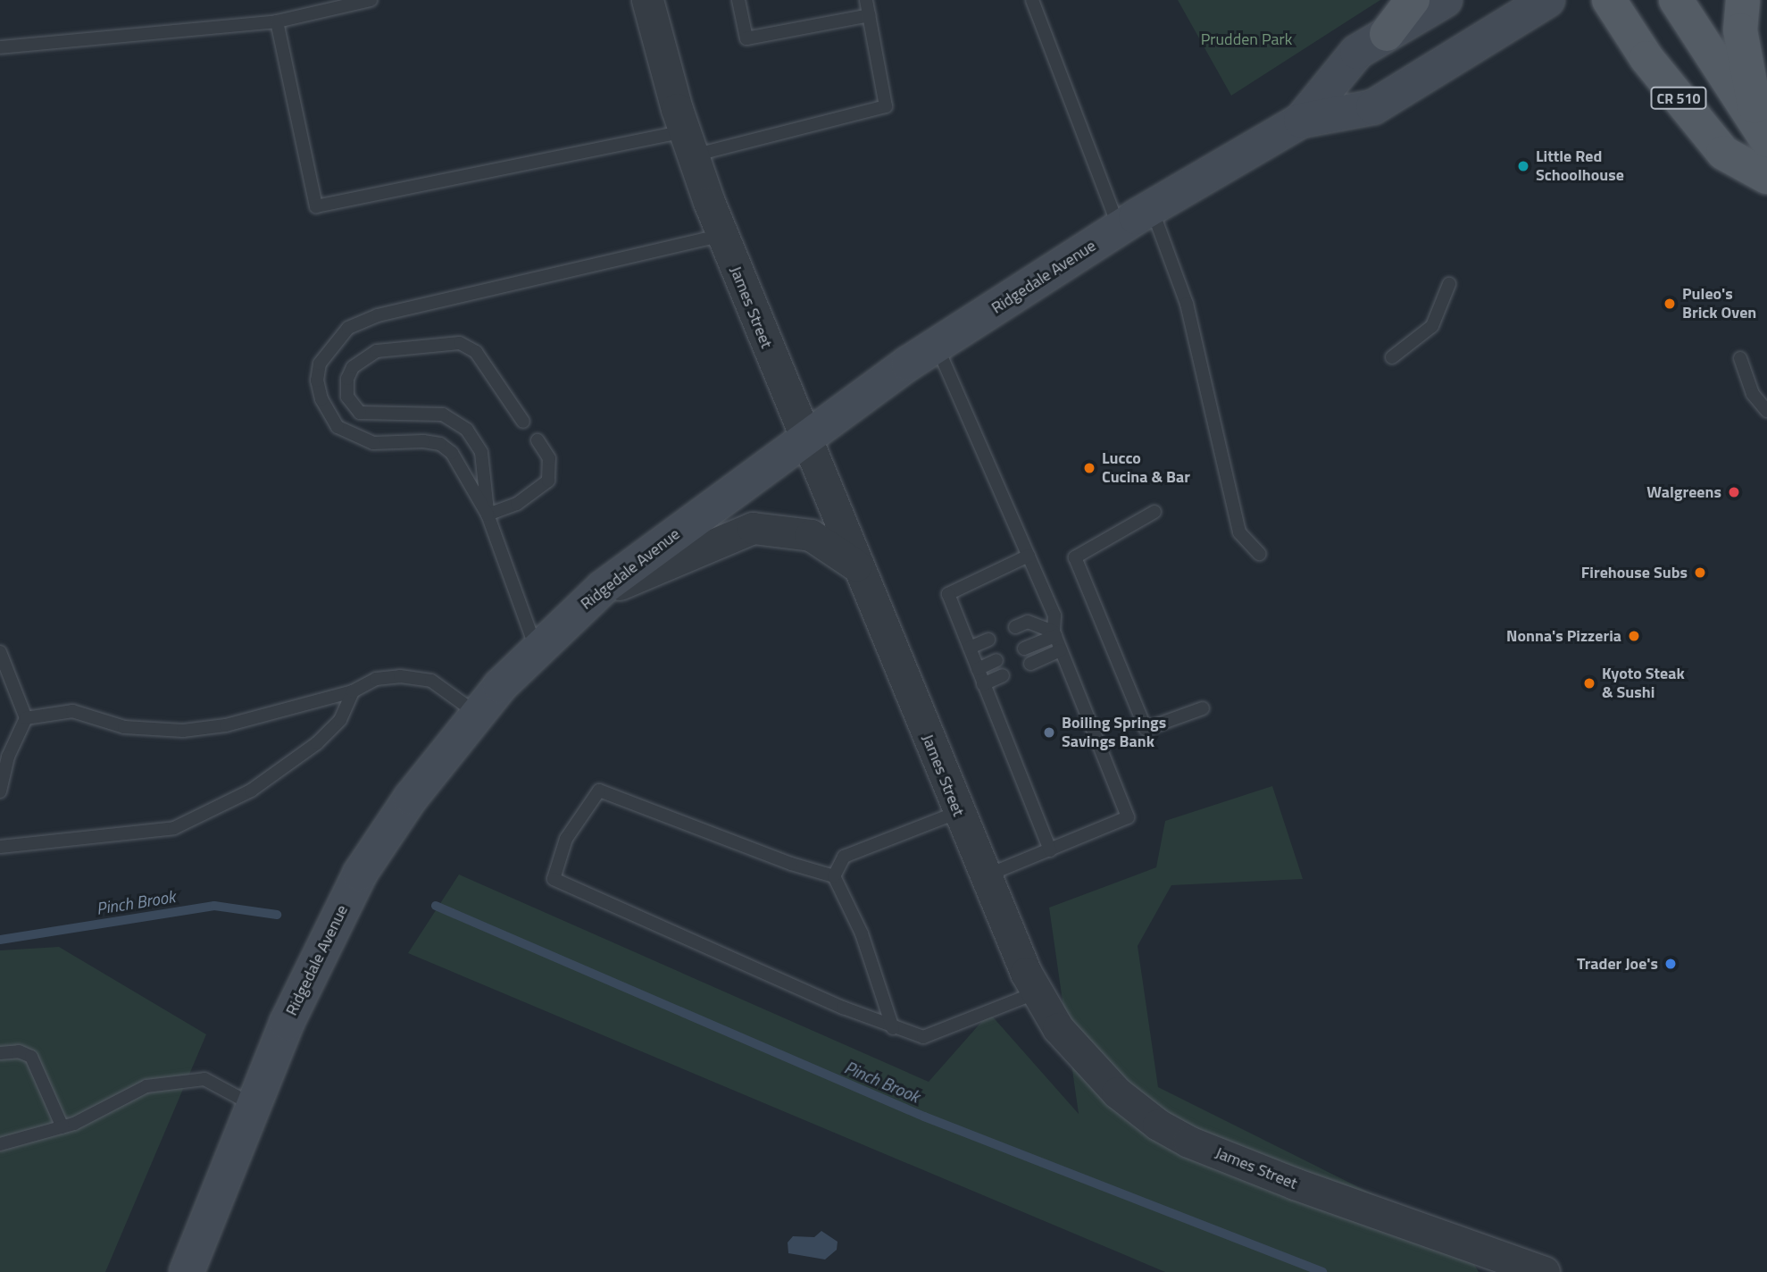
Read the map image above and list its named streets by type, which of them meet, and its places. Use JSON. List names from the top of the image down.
{
  "streets": {
    "main road": ["CR 510", "Ridgedale Avenue"],
    "street": ["James Street"]
  },
  "crossings": [
    ["Ridgedale Avenue", "James Street"]
  ],
  "water": ["Pinch Brook"],
  "parks": ["Prudden Park"],
  "places": [
    "Little Red Schoolhouse",
    "Puleo's Brick Oven",
    "Lucco Cucina & Bar",
    "Walgreens",
    "Firehouse Subs",
    "Nonna's Pizzeria",
    "Kyoto Steak & Sushi",
    "Boiling Springs Savings Bank",
    "Trader Joe's"
  ]
}
